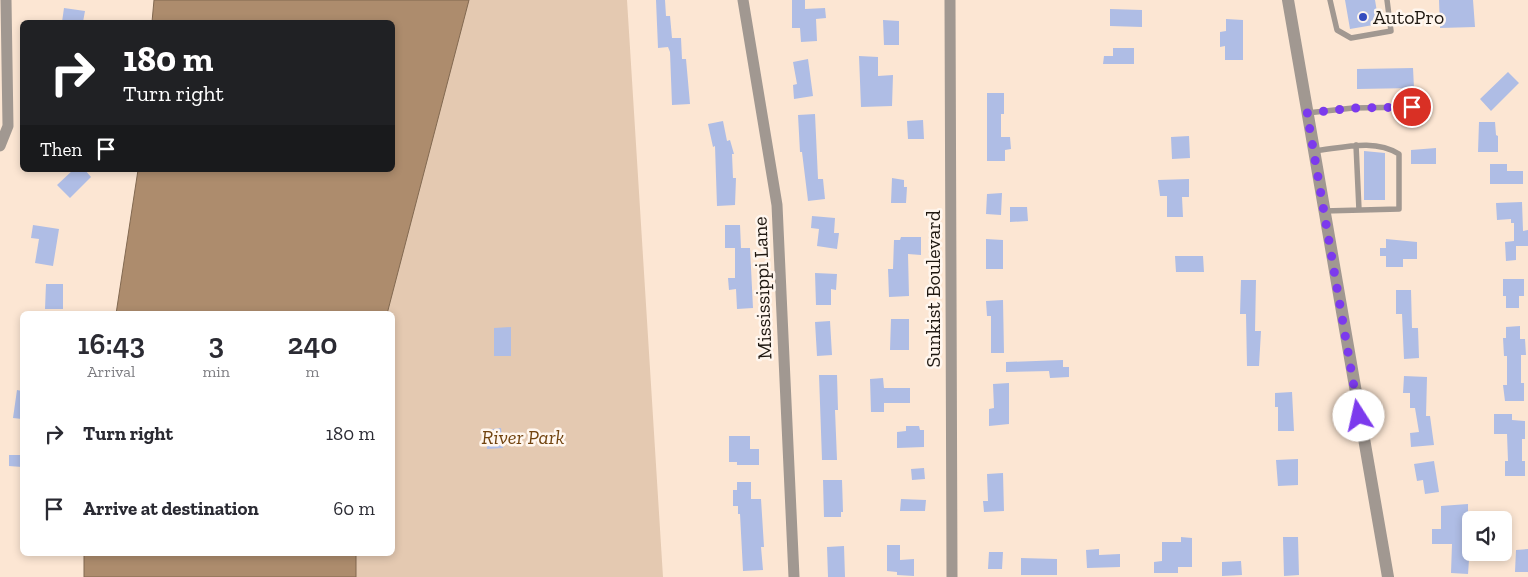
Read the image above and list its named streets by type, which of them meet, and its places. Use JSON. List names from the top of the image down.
{
  "streets": {
    "street": ["Mississippi Lane", "Sunkist Boulevard"]
  },
  "parks": ["River Park"],
  "places": ["AutoPro"],
  "page": {
    "turn": ["180 m", "Turn right"],
    "then": "Then",
    "eta": [
      "16:43",
      "Arrival",
      "3",
      "min",
      "240",
      "m"
    ],
    "list": [
      {
        "name": "Turn right",
        "value": "180 m"
      },
      {
        "name": "Arrive at destination",
        "value": "60 m"
      }
    ]
  }
}
